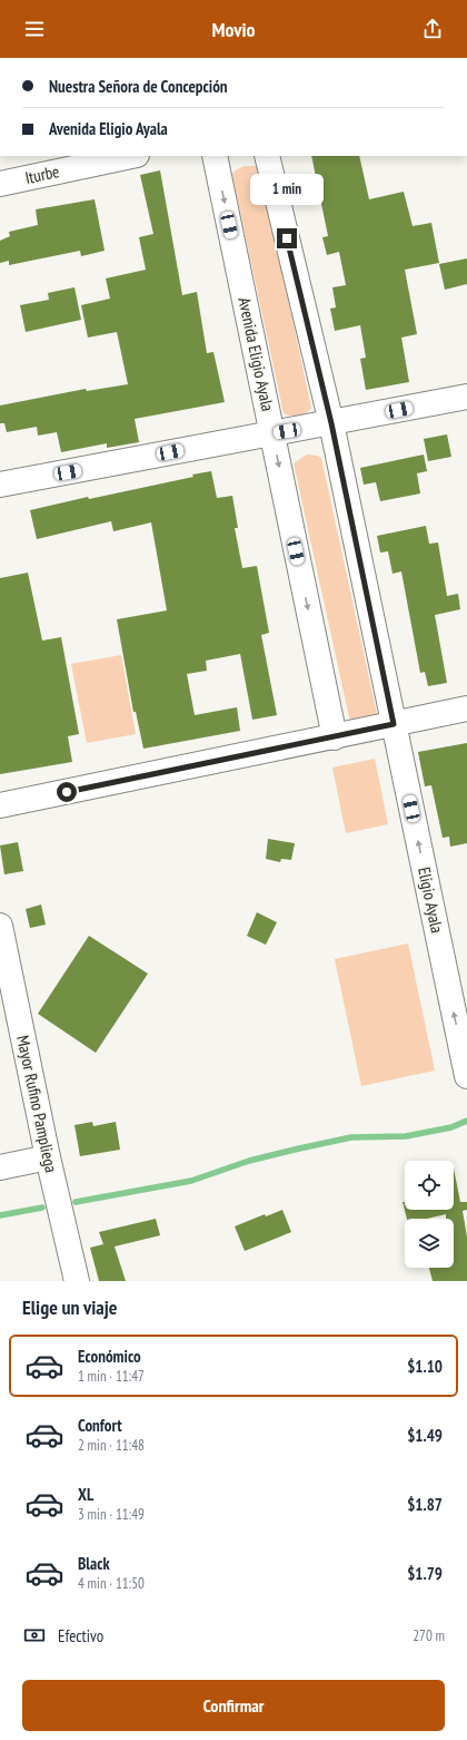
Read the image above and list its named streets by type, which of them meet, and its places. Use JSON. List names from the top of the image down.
{
  "streets": {
    "street": [
      "Iturbe",
      "Avenida Eligio Ayala",
      "Eligio Ayala",
      "Mayor Rufino Pampliega"
    ]
  },
  "one_way": ["Eligio Ayala"],
  "page": {
    "header": "Movio",
    "banner": ["Nuestra Señora de Concepción", "Avenida Eligio Ayala"],
    "bubble": "1 min",
    "heading": "Elige un viaje",
    "list": [
      {
        "name": "Económico",
        "note": "1 min · 11:47",
        "value": "$1.10"
      },
      {
        "name": "Confort",
        "note": "2 min · 11:48",
        "value": "$1.49"
      },
      {
        "name": "XL",
        "note": "3 min · 11:49",
        "value": "$1.87"
      },
      {
        "name": "Black",
        "note": "4 min · 11:50",
        "value": "$1.79"
      }
    ],
    "pay": ["Efectivo", "270 m"],
    "buttons": "Confirmar"
  }
}
